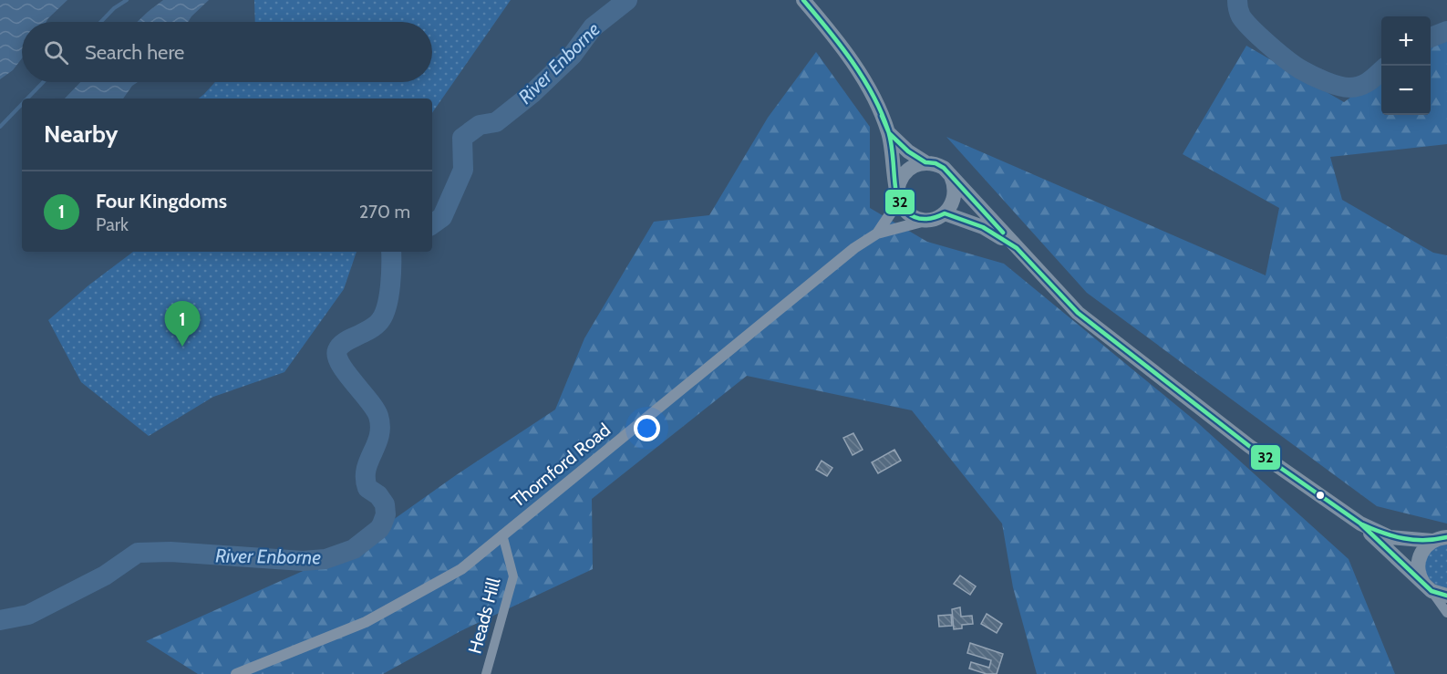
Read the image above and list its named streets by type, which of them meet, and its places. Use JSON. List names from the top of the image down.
{
  "streets": {
    "street": ["Thornford Road", "Heads Hill"]
  },
  "crossings": [
    ["Thornford Road", "Heads Hill"]
  ],
  "water": ["River Enborne"],
  "lines": ["transit line 32"],
  "page": {
    "map_buttons": ["+", "−"],
    "search": "Search here",
    "heading": "Nearby",
    "list": [
      {
        "mark": "1",
        "name": "Four Kingdoms",
        "note": "Park",
        "value": "270 m"
      }
    ],
    "pins": "1"
  }
}
